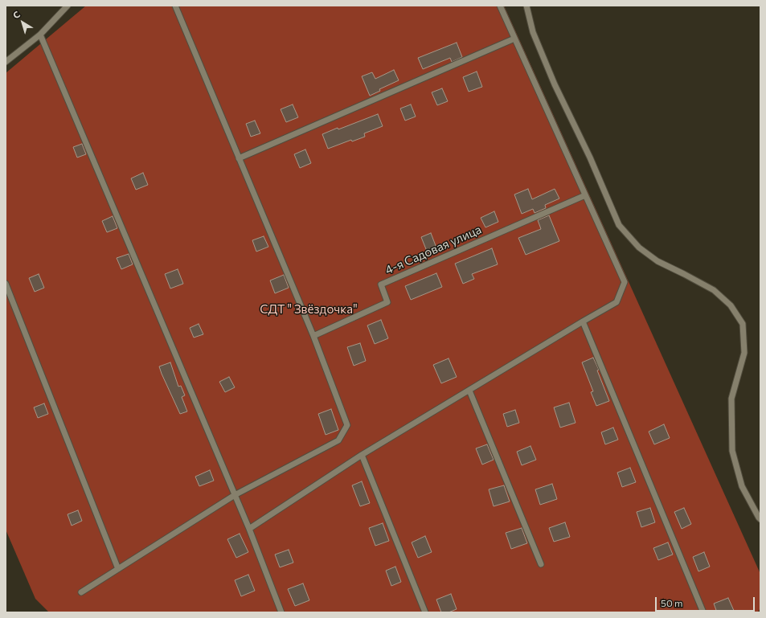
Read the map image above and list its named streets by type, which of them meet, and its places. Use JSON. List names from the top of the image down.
{
  "streets": {
    "lane": ["4-я Садовая улица"]
  },
  "parks": ["СДТ \" Звёздочка\""],
  "scale_bar": "50 m",
  "north": "top left"
}
